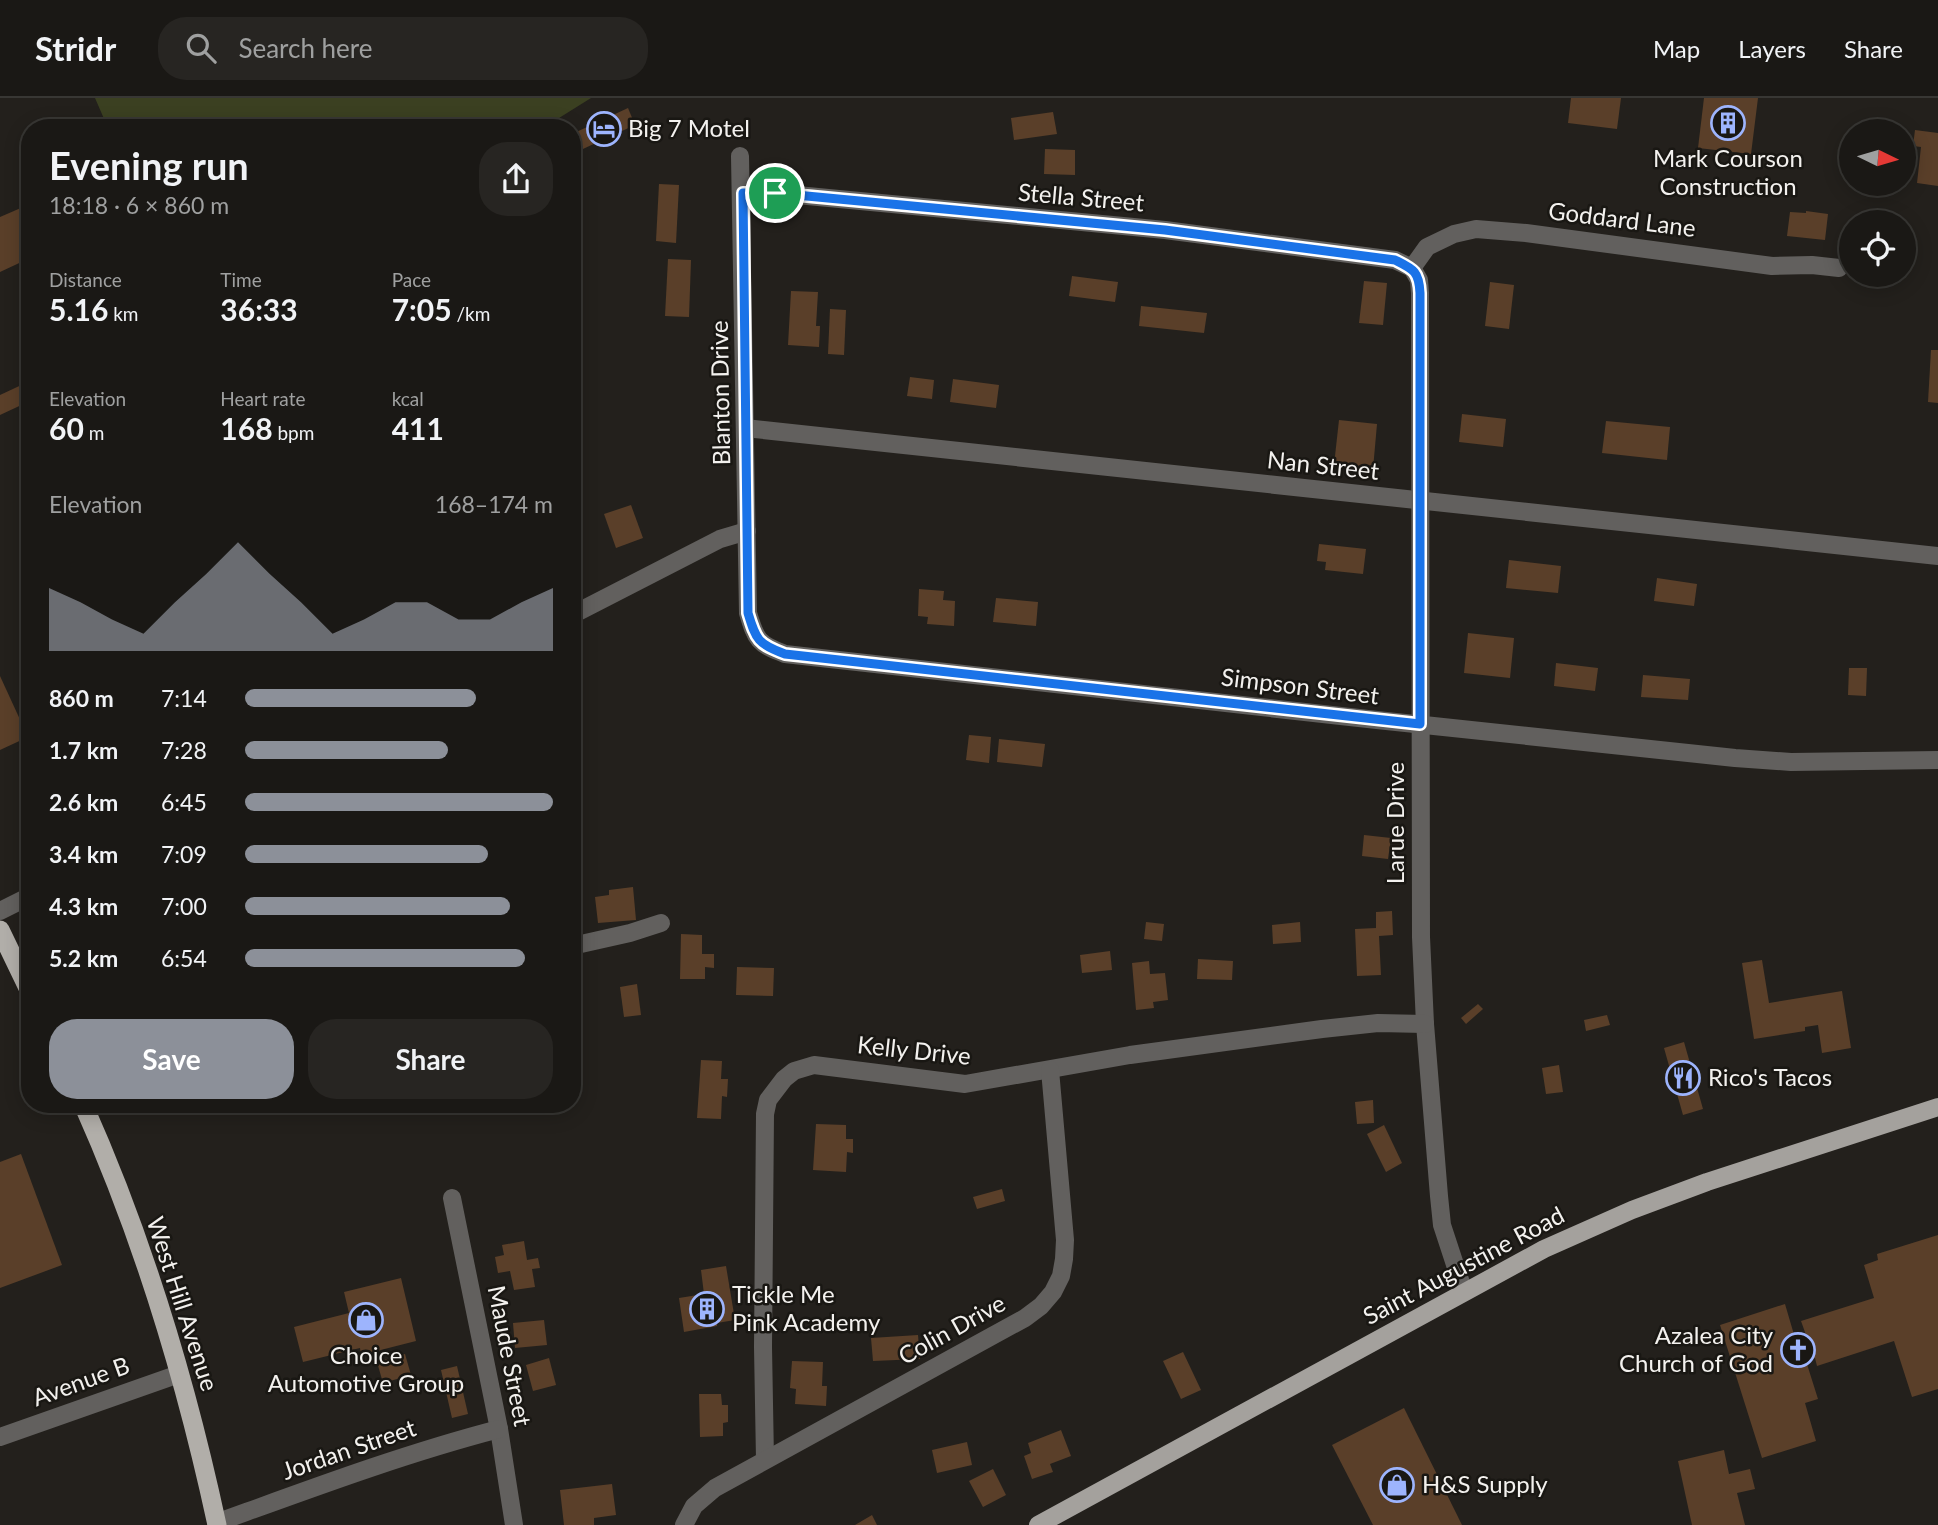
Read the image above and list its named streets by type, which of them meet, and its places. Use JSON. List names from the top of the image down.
{
  "streets": {
    "highway": ["West Hill Avenue"],
    "main road": ["Saint Augustine Road"],
    "street": [
      "Stella Street",
      "Goddard Lane",
      "Blanton Drive",
      "Nan Street",
      "Simpson Street",
      "Larue Drive",
      "Kelly Drive",
      "Colin Drive",
      "Maude Street",
      "Avenue B",
      "Jordan Street"
    ]
  },
  "crossings": [
    ["Stella Street", "Goddard Lane"],
    ["Stella Street", "Blanton Drive"],
    ["Stella Street", "Larue Drive"],
    ["Goddard Lane", "Larue Drive"],
    ["Blanton Drive", "Nan Street"],
    ["Blanton Drive", "Simpson Street"],
    ["Nan Street", "Larue Drive"],
    ["Simpson Street", "Larue Drive"],
    ["Larue Drive", "Kelly Drive"],
    ["Larue Drive", "Saint Augustine Road"],
    ["Kelly Drive", "Colin Drive"],
    ["West Hill Avenue", "Avenue B"],
    ["West Hill Avenue", "Jordan Street"],
    ["Maude Street", "Jordan Street"]
  ],
  "places": {
    "building": ["Mark Courson Construction", "Tickle Me Pink Academy"],
    "hotel": ["Big 7 Motel"],
    "restaurant": ["Rico's Tacos"],
    "shop": ["Choice Automotive Group", "H&S Supply"],
    "church": ["Azalea City Church of God"]
  },
  "north": "right",
  "page": {
    "header": "Stridr",
    "search": "Search here",
    "nav": ["Map", "Layers", "Share"],
    "heading": ["Evening run", "18:18 · 6 × 860 m"],
    "stats": [
      ["Distance", "5.16 km"],
      ["Time", "36:33"],
      ["Pace", "7:05 /km"],
      ["Elevation", "60 m"],
      ["Heart rate", "168 bpm"],
      ["kcal", "411"]
    ],
    "chart": ["Elevation", "168–174 m"],
    "list": [
      {
        "name": "860 m",
        "note": "7:14"
      },
      {
        "name": "1.7 km",
        "note": "7:28"
      },
      {
        "name": "2.6 km",
        "note": "6:45"
      },
      {
        "name": "3.4 km",
        "note": "7:09"
      },
      {
        "name": "4.3 km",
        "note": "7:00"
      },
      {
        "name": "5.2 km",
        "note": "6:54"
      }
    ],
    "buttons": ["Save", "Share"]
  }
}
